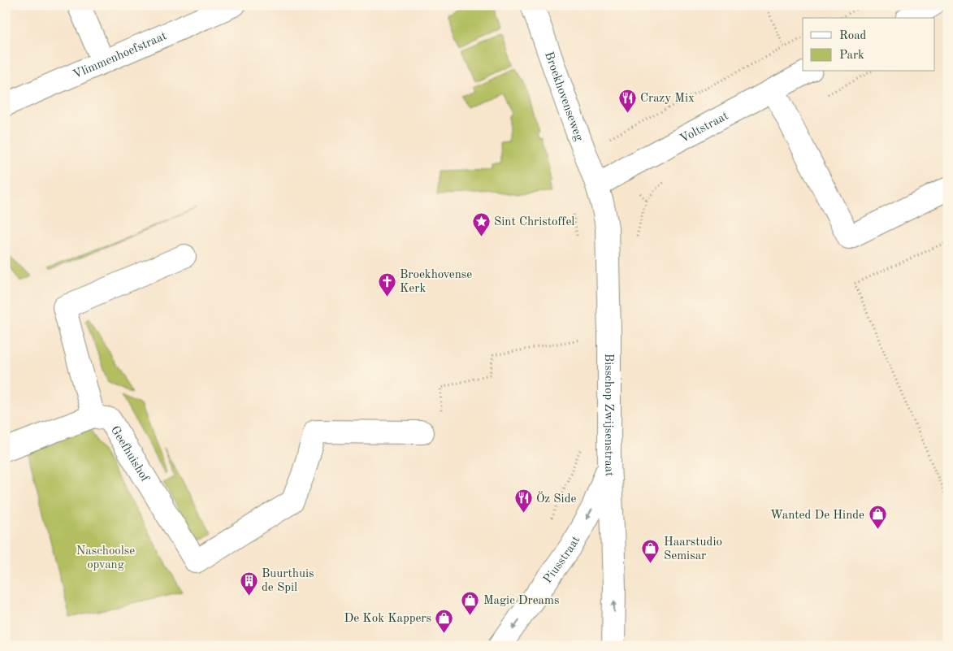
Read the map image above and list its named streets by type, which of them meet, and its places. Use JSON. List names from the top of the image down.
{
  "streets": {
    "street": [
      "Vlimmenhoefstraat",
      "Broekhovenseweg",
      "Voltstraat",
      "Bisschop Zwijsenstraat",
      "Geefhuishof",
      "Piusstraat"
    ]
  },
  "crossings": [
    ["Broekhovenseweg", "Voltstraat"],
    ["Broekhovenseweg", "Bisschop Zwijsenstraat"],
    ["Voltstraat", "Bisschop Zwijsenstraat"],
    ["Bisschop Zwijsenstraat", "Piusstraat"]
  ],
  "one_way": ["Bisschop Zwijsenstraat", "Piusstraat"],
  "parks": ["Naschoolse opvang"],
  "places": {
    "restaurant": ["Crazy Mix", "Öz Side"],
    "place": ["Sint Christoffel"],
    "church": ["Broekhovense Kerk"],
    "shop": [
      "Wanted De Hinde",
      "Haarstudio Semisar",
      "Magic Dreams",
      "De Kok Kappers"
    ],
    "building": ["Buurthuis de Spil"]
  },
  "legend": ["Road", "Park"]
}
